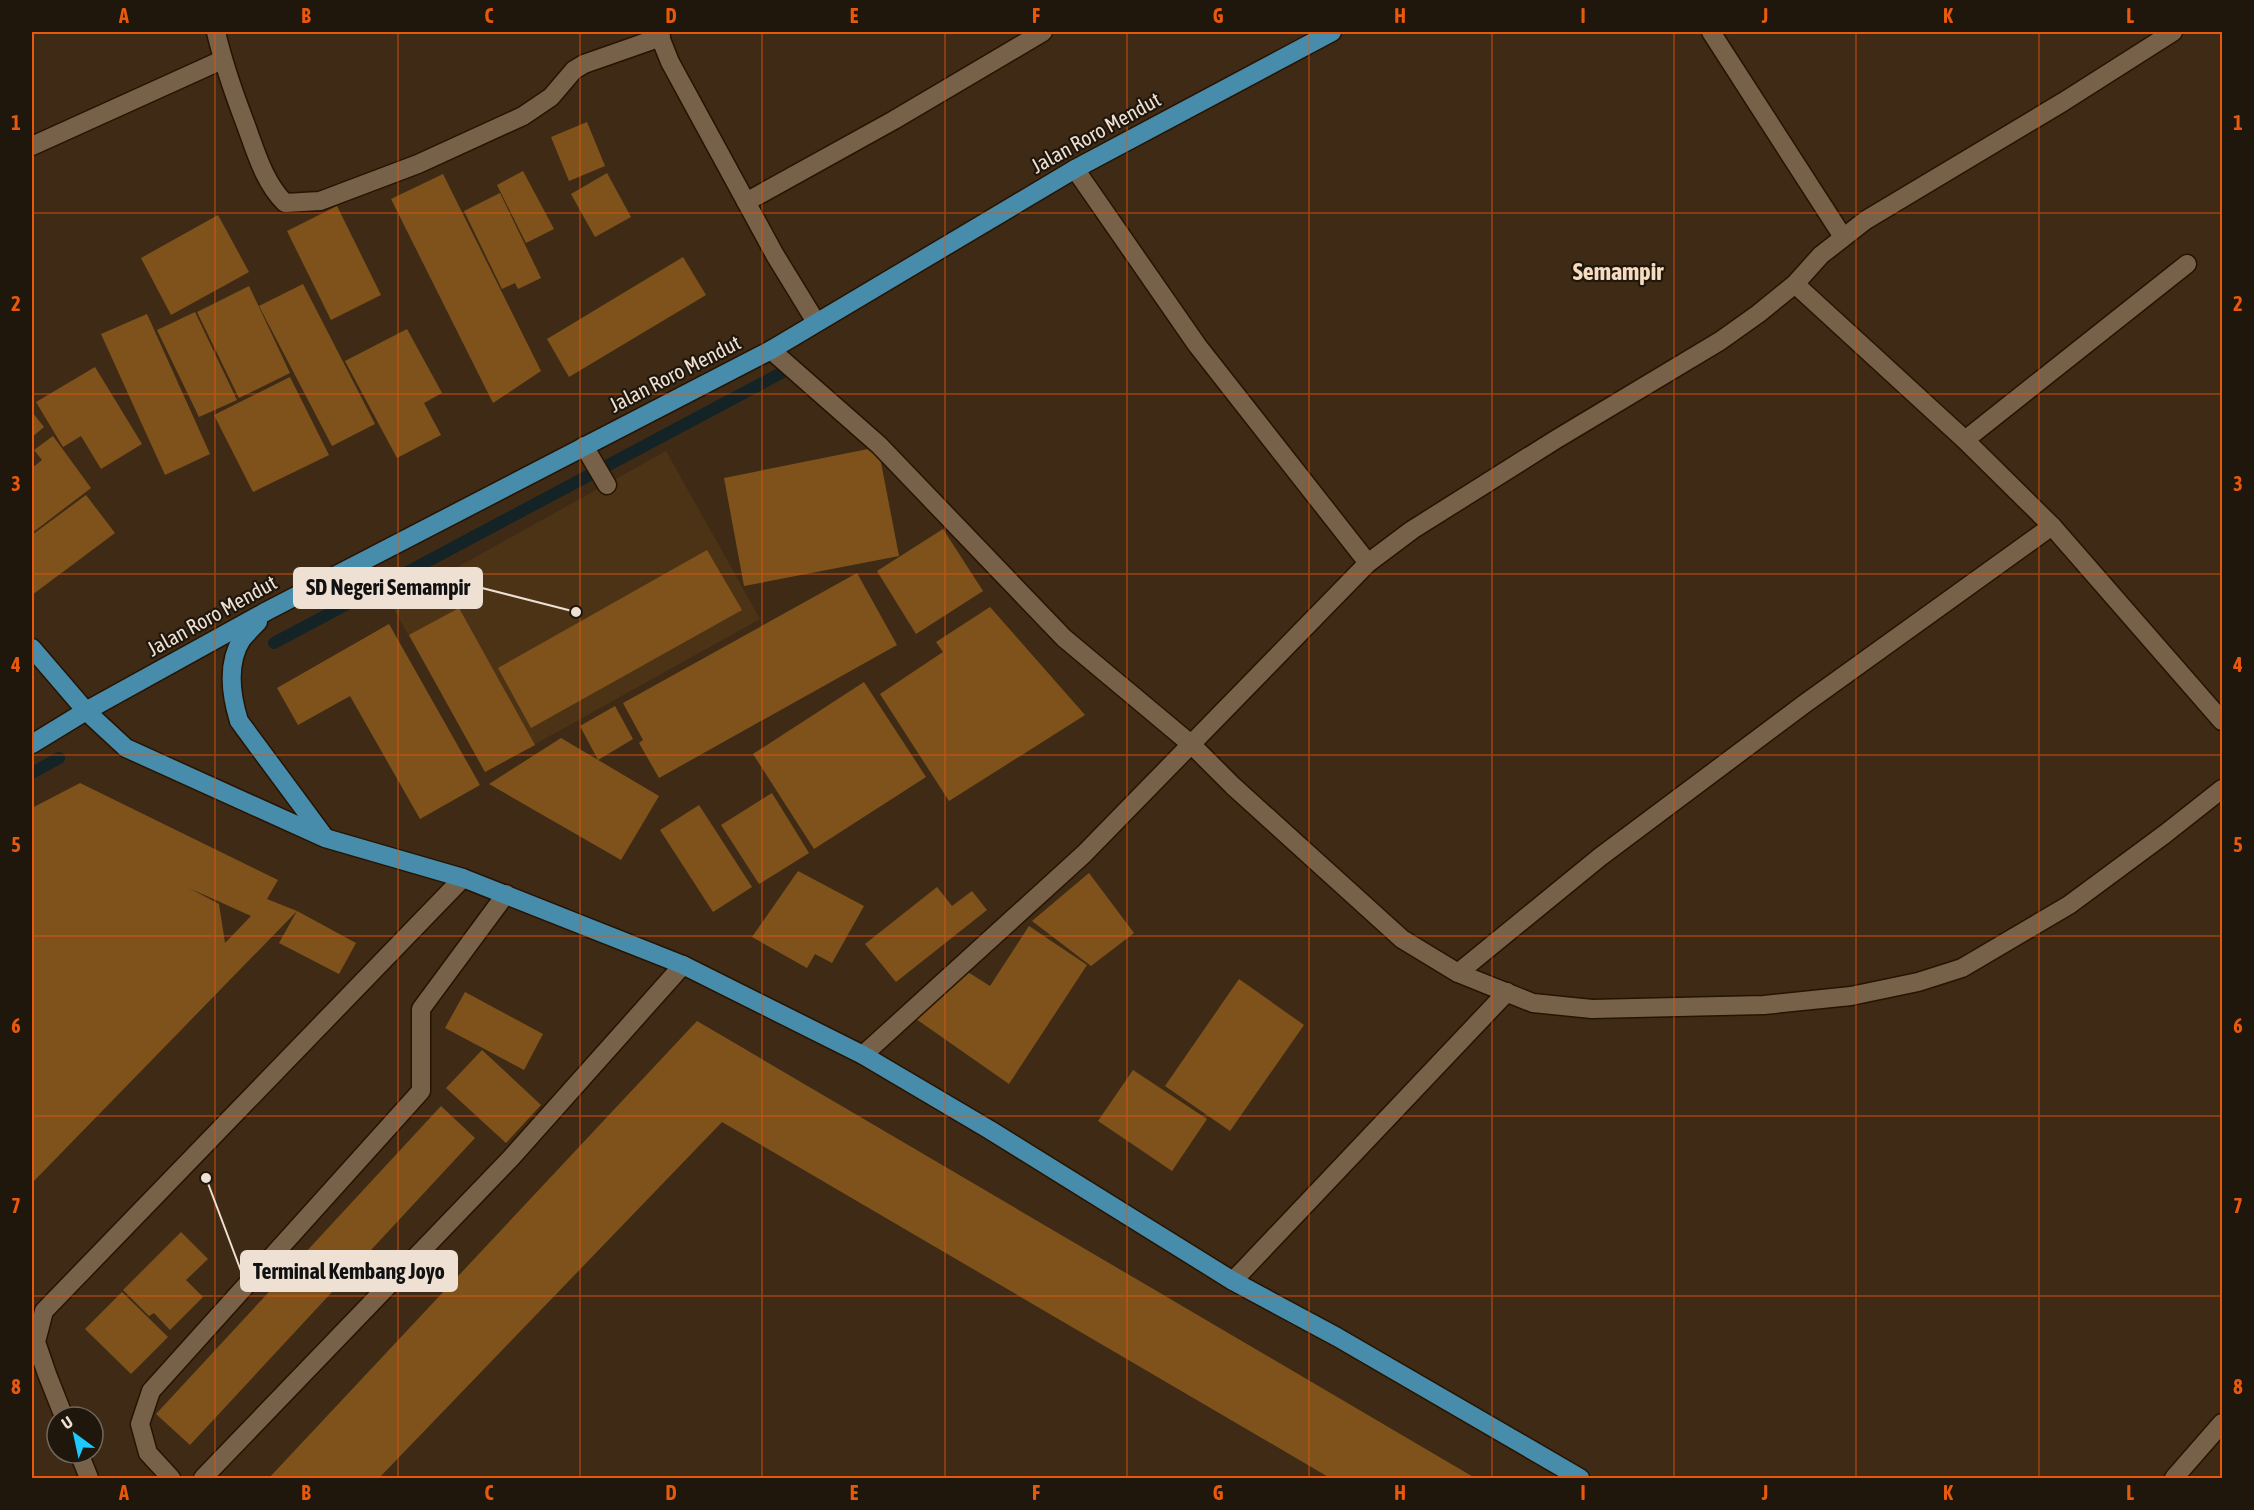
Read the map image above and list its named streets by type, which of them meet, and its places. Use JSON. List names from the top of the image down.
{
  "streets": {
    "main road": ["Jalan Roro Mendut"]
  },
  "districts": ["Semampir"],
  "places": ["SD Negeri Semampir", "Terminal Kembang Joyo"],
  "north": "top left",
  "grid": {
    "columns": [
      "A",
      "B",
      "C",
      "D",
      "E",
      "F",
      "G",
      "H",
      "I",
      "J",
      "K",
      "L"
    ],
    "rows": [
      "1",
      "2",
      "3",
      "4",
      "5",
      "6",
      "7",
      "8"
    ]
  }
}
